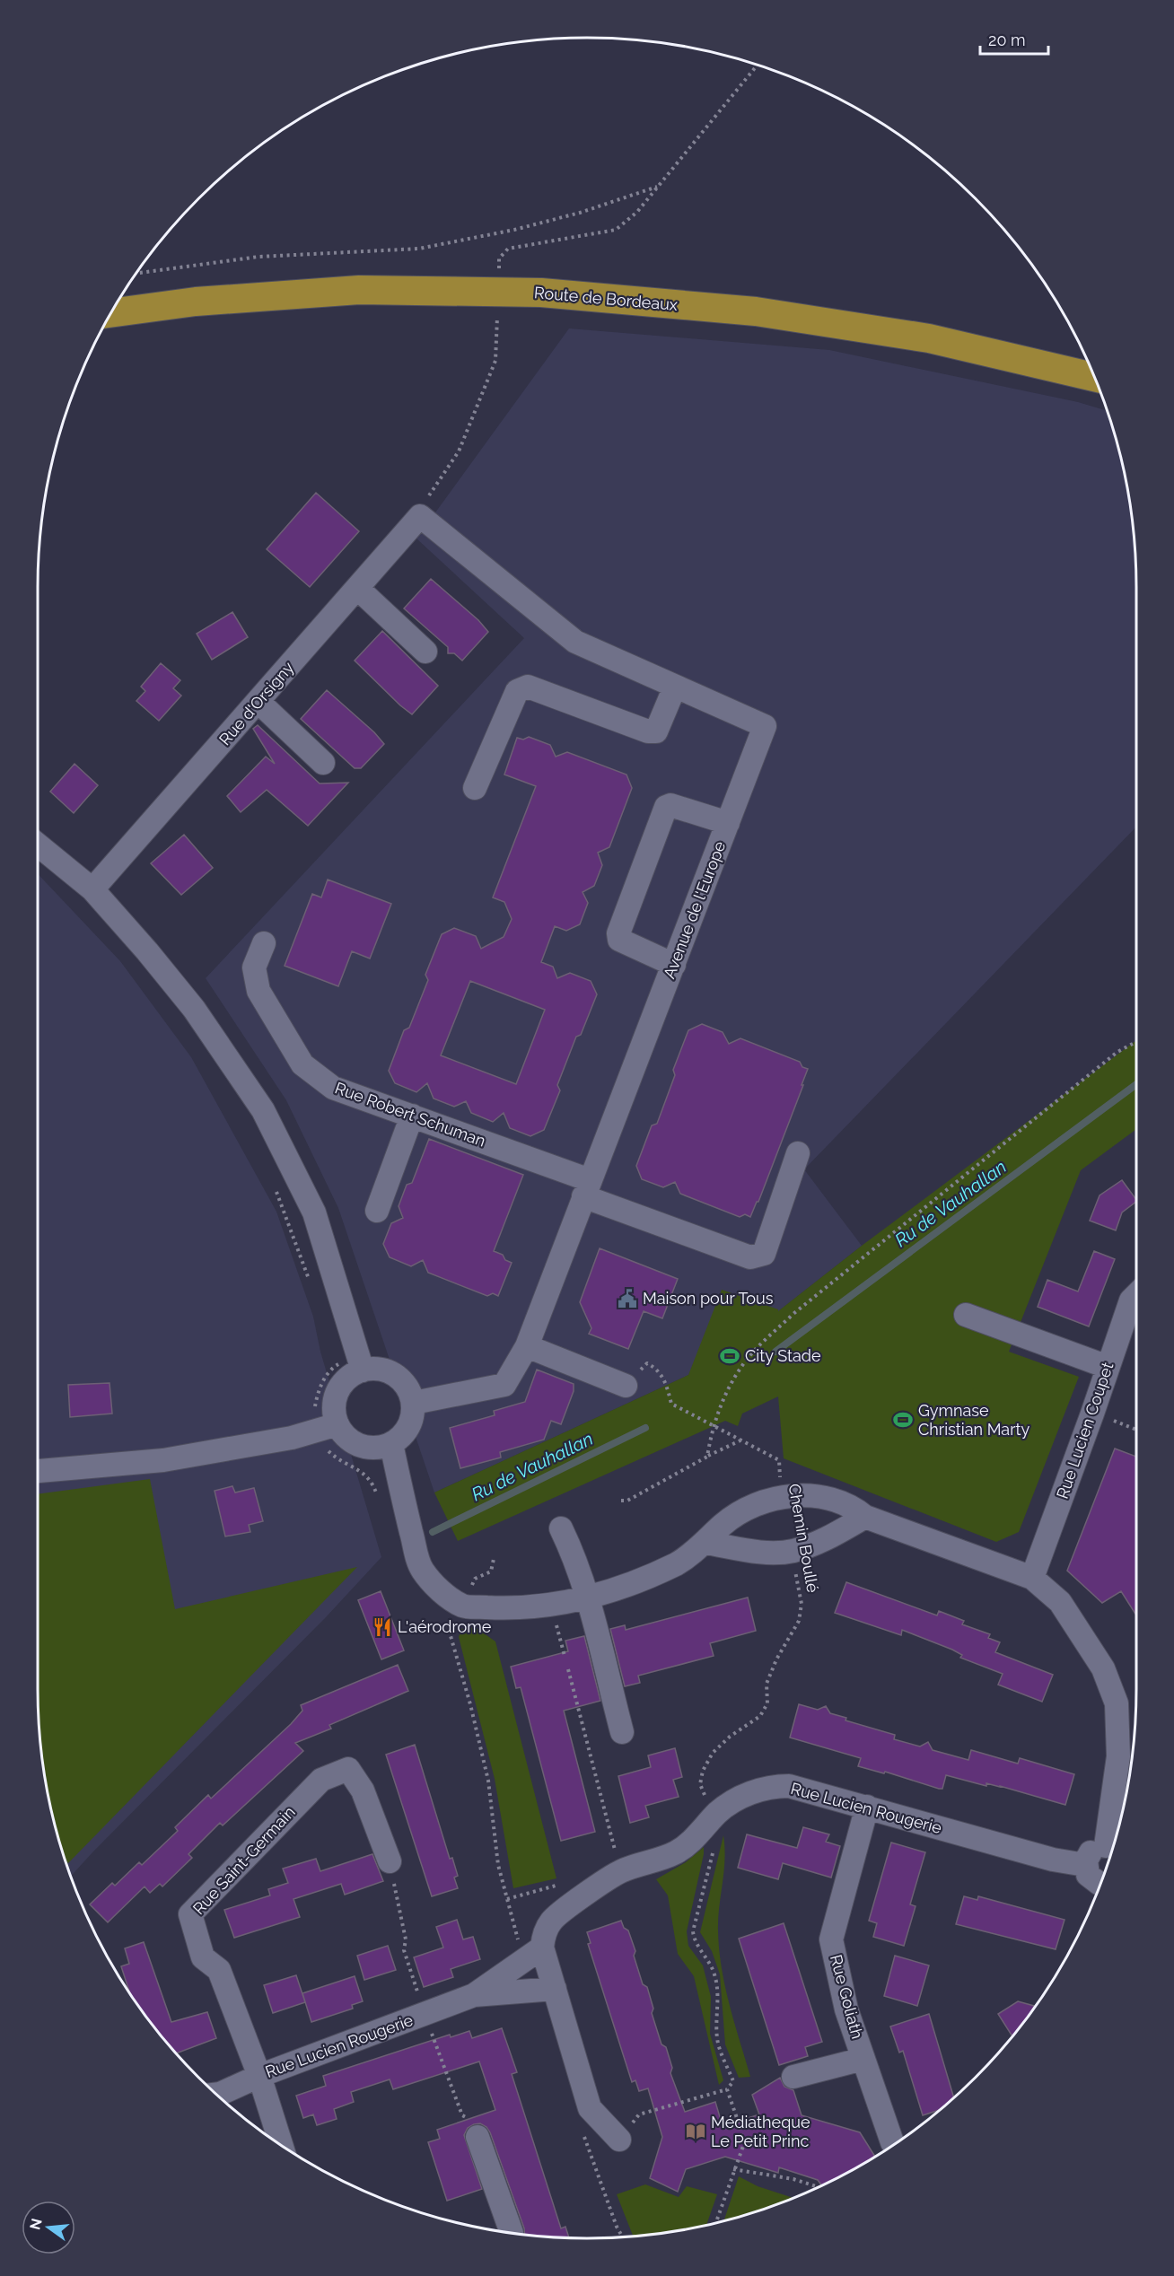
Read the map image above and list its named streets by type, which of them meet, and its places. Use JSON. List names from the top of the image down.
{
  "streets": {
    "main road": ["Route de Bordeaux"],
    "street": [
      "Rue d'Orsigny",
      "Avenue de l'Europe",
      "Rue Robert Schuman",
      "Rue Lucien Coupet",
      "Rue Lucien Rougerie",
      "Rue Saint-Germain",
      "Rue Goliath"
    ],
    "path": ["Chemin Boullé"]
  },
  "crossings": [
    ["Rue d'Orsigny", "Avenue de l'Europe"],
    ["Avenue de l'Europe", "Rue Robert Schuman"],
    ["Chemin Boullé", "Rue Lucien Rougerie"],
    ["Rue Lucien Rougerie", "Rue Saint-Germain"],
    ["Rue Lucien Rougerie", "Rue Goliath"]
  ],
  "water": ["Ru de Vauhallan"],
  "places": {
    "public building": ["Maison pour Tous"],
    "sports": ["City Stade", "Gymnase Christian Marty"],
    "restaurant": ["L'aérodrome"],
    "library": ["Médiatheque Le Petit Princ"]
  },
  "scale_bar": "20 m",
  "north": "left"
}
